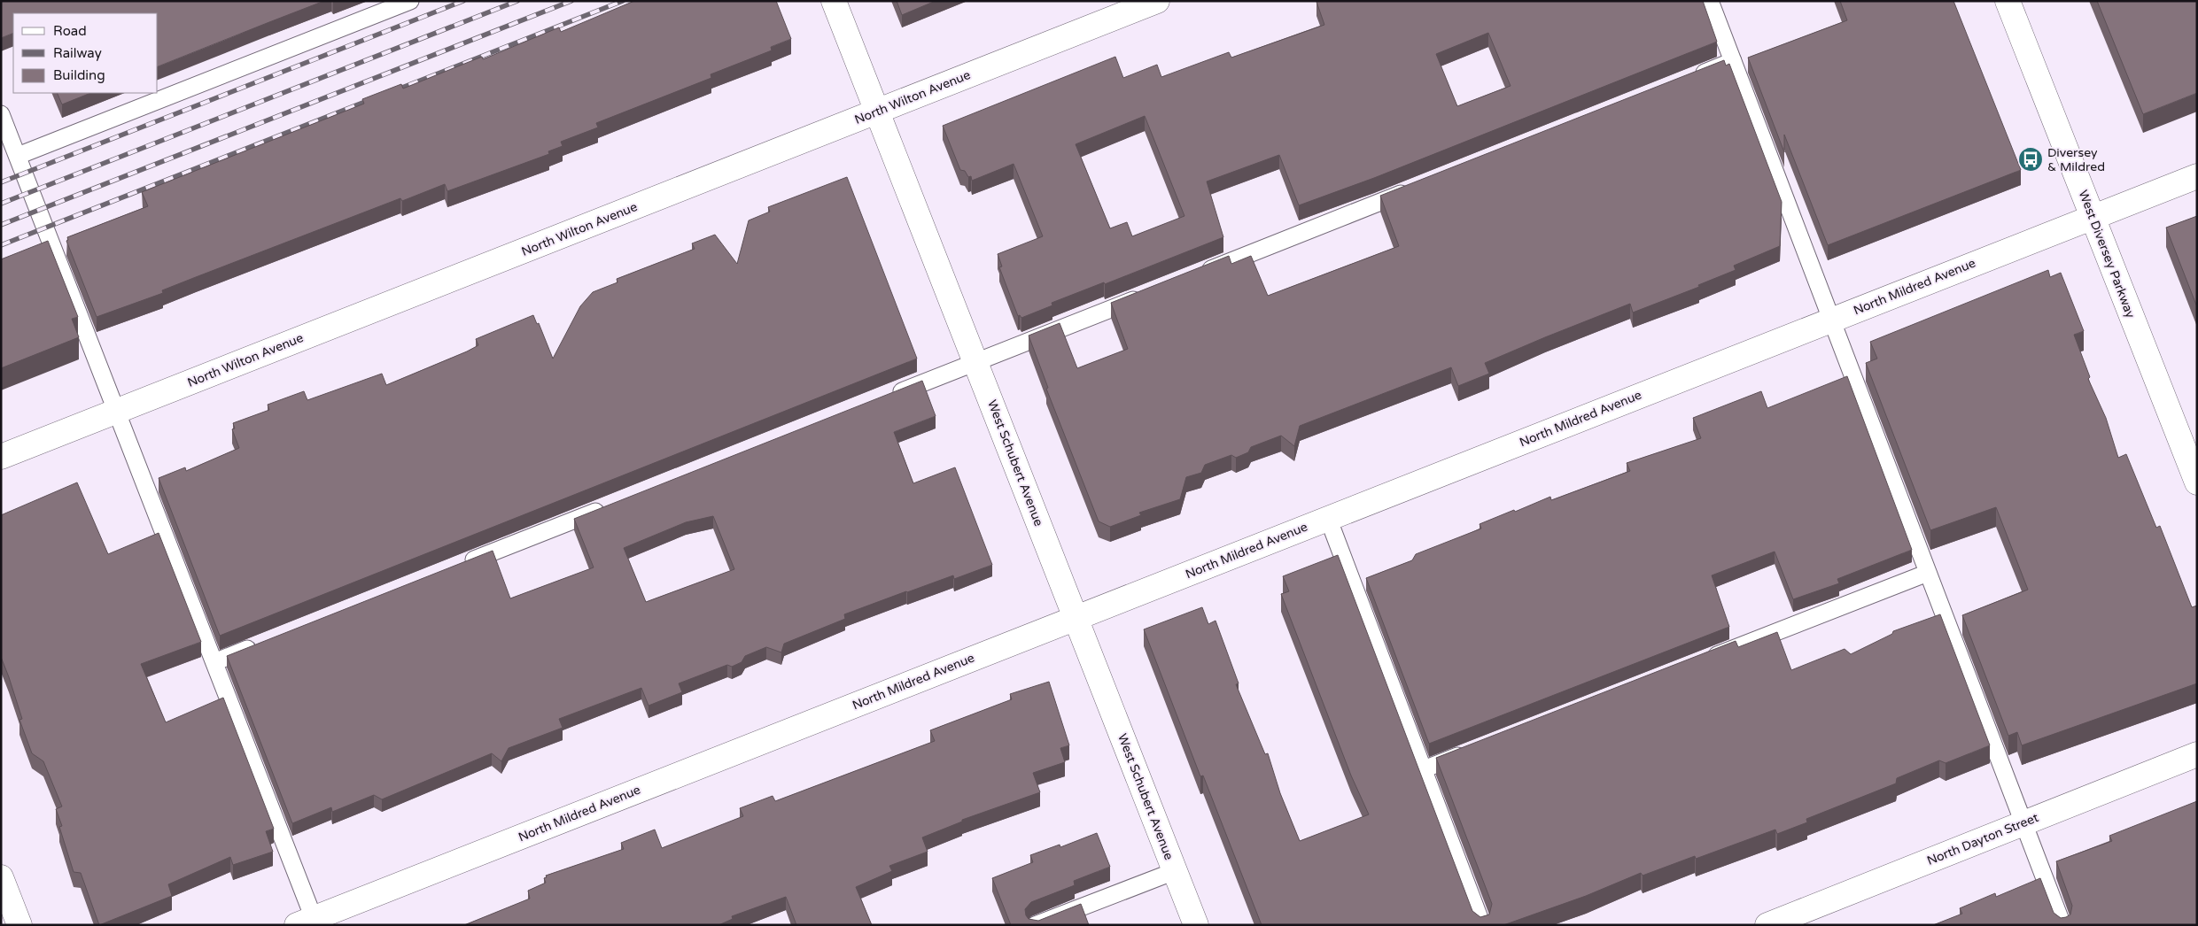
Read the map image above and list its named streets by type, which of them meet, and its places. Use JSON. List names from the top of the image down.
{
  "streets": {
    "street": [
      "North Wilton Avenue",
      "West Diversey Parkway",
      "North Mildred Avenue",
      "West Schubert Avenue",
      "North Dayton Street"
    ]
  },
  "crossings": [
    ["North Wilton Avenue", "West Schubert Avenue"],
    ["West Diversey Parkway", "North Mildred Avenue"],
    ["North Mildred Avenue", "West Schubert Avenue"]
  ],
  "places": {
    "bus stop": ["Diversey & Mildred"]
  },
  "legend": ["Road", "Railway", "Building"]
}
